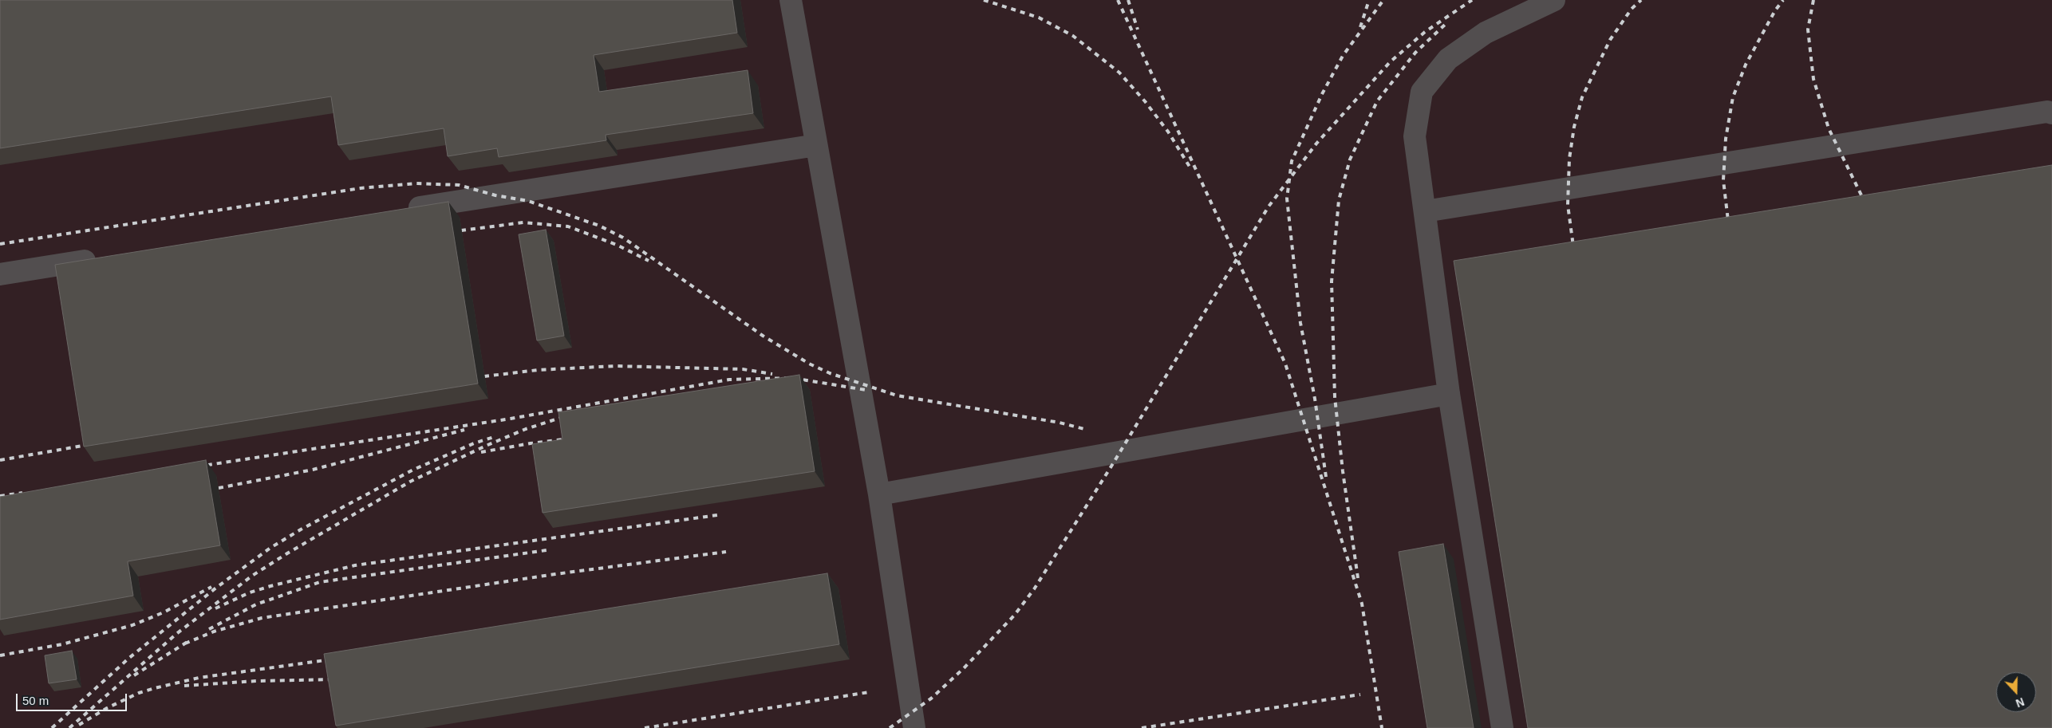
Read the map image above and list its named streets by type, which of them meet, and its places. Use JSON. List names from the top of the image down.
{
  "scale_bar": "50 m",
  "north": "bottom"
}
